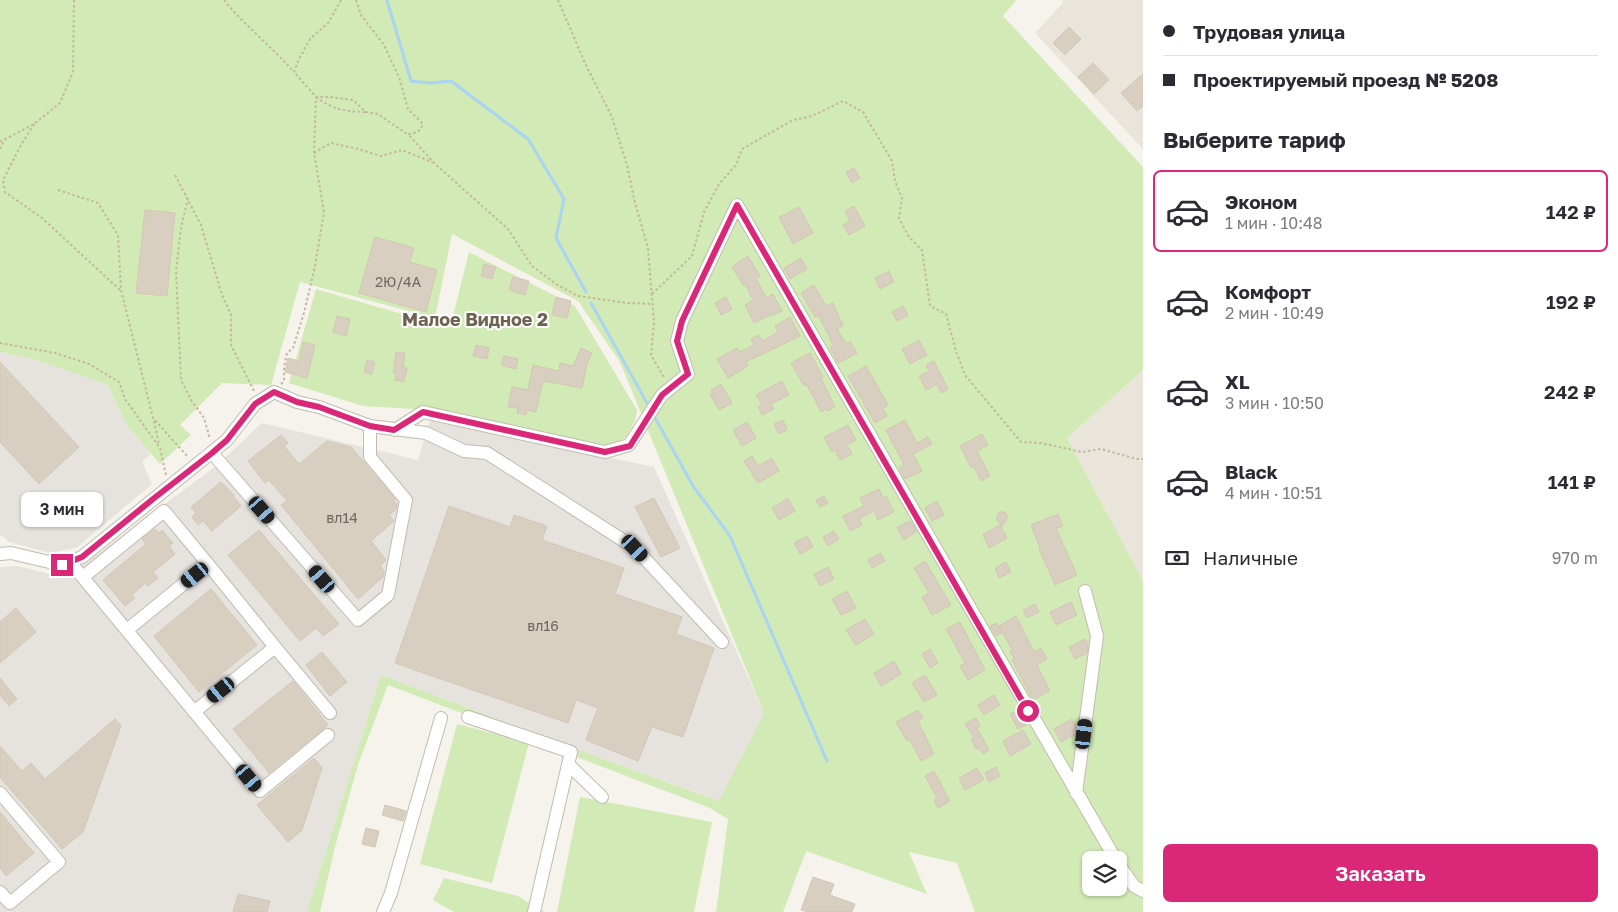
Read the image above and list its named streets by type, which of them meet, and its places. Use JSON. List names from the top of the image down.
{
  "districts": ["Малое Видное 2"],
  "house_numbers": ["2Ю/4А", "вл14", "вл16"],
  "page": {
    "banner": ["Трудовая улица", "Проектируемый проезд № 5208"],
    "heading": "Выберите тариф",
    "list": [
      {
        "name": "Эконом",
        "note": "1 мин · 10:48",
        "value": "142 ₽"
      },
      {
        "name": "Комфорт",
        "note": "2 мин · 10:49",
        "value": "192 ₽"
      },
      {
        "name": "XL",
        "note": "3 мин · 10:50",
        "value": "242 ₽"
      },
      {
        "name": "Black",
        "note": "4 мин · 10:51",
        "value": "141 ₽"
      }
    ],
    "bubble": "3 мин",
    "pay": ["Наличные", "970 m"],
    "buttons": "Заказать"
  }
}
